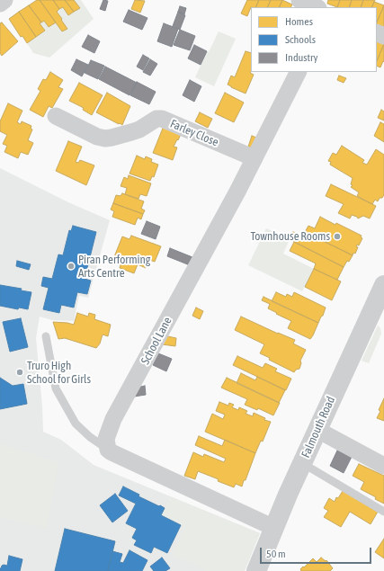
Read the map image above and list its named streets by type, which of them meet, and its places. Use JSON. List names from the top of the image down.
{
  "streets": {
    "street": ["Farley Close", "School Lane", "Falmouth Road"]
  },
  "crossings": [
    ["Farley Close", "School Lane"]
  ],
  "places": ["Townhouse Rooms", "Piran Performing Arts Centre", "Truro High School for Girls"],
  "legend": ["Homes", "Schools", "Industry"],
  "scale_bar": "50 m"
}
